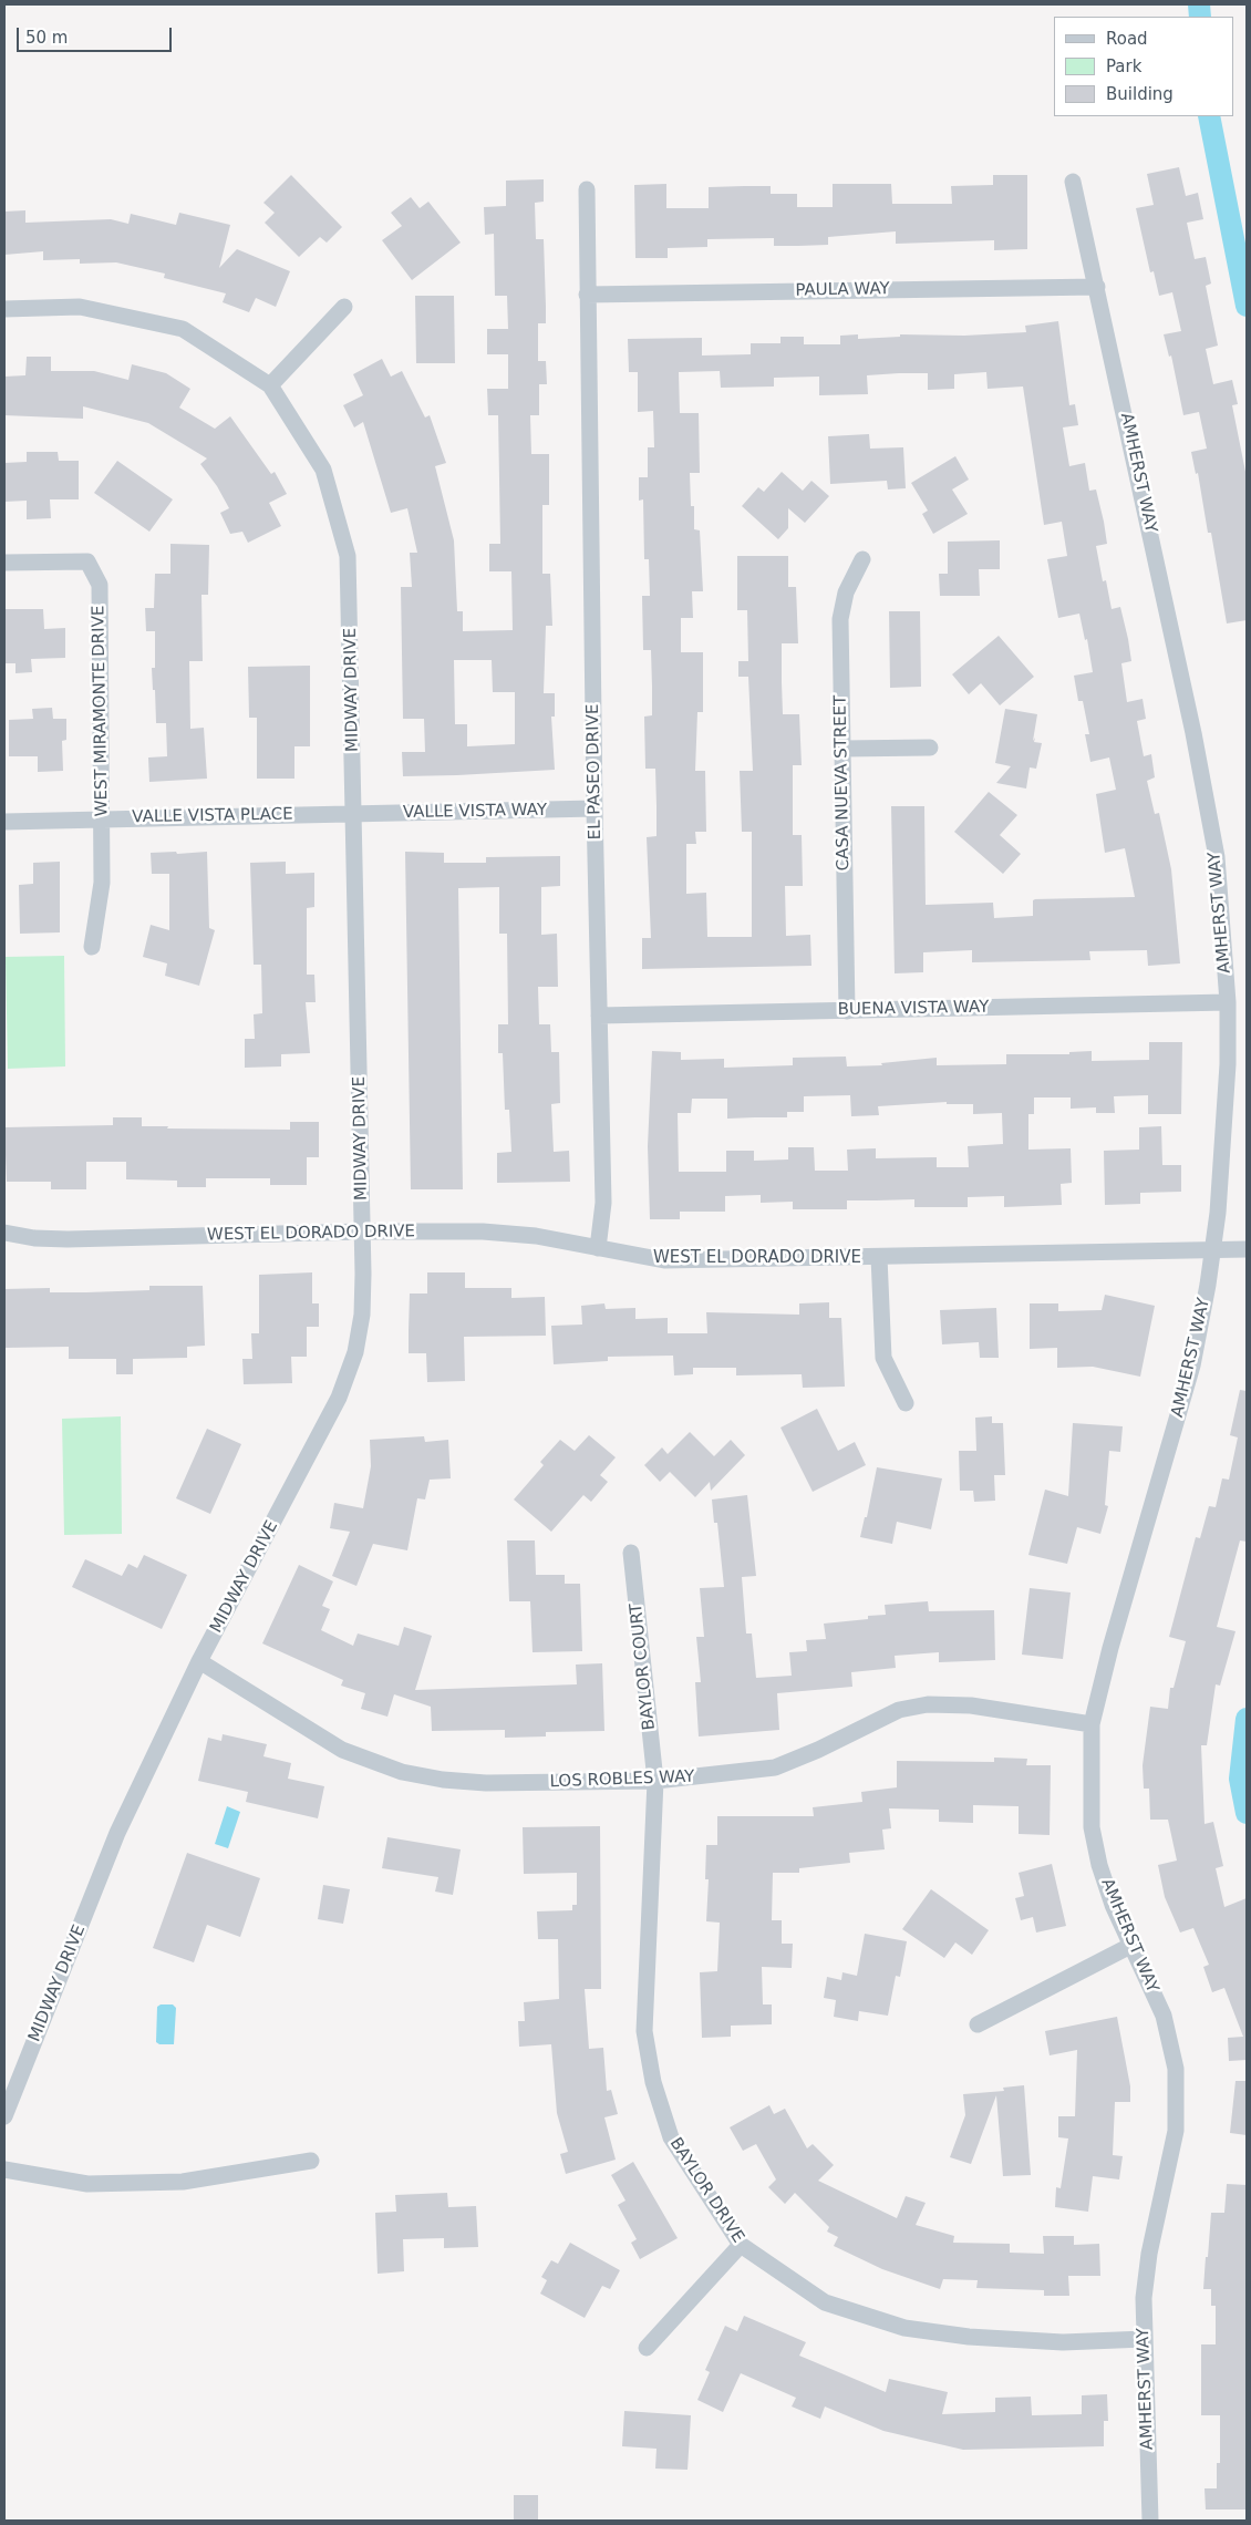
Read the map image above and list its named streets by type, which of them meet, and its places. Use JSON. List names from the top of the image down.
{
  "streets": {
    "street": [
      "PAULA WAY",
      "AMHERST WAY",
      "MIDWAY DRIVE",
      "WEST MIRAMONTE DRIVE",
      "EL PASEO DRIVE",
      "CASA NUEVA STREET",
      "VALLE VISTA WAY",
      "VALLE VISTA PLACE",
      "BUENA VISTA WAY",
      "WEST EL DORADO DRIVE",
      "BAYLOR COURT",
      "LOS ROBLES WAY",
      "BAYLOR DRIVE"
    ]
  },
  "crossings": [
    ["PAULA WAY", "AMHERST WAY"],
    ["PAULA WAY", "EL PASEO DRIVE"],
    ["AMHERST WAY", "BUENA VISTA WAY"],
    ["AMHERST WAY", "WEST EL DORADO DRIVE"],
    ["AMHERST WAY", "LOS ROBLES WAY"],
    ["AMHERST WAY", "BAYLOR DRIVE"],
    ["MIDWAY DRIVE", "VALLE VISTA WAY"],
    ["MIDWAY DRIVE", "VALLE VISTA PLACE"],
    ["MIDWAY DRIVE", "WEST EL DORADO DRIVE"],
    ["MIDWAY DRIVE", "LOS ROBLES WAY"],
    ["WEST MIRAMONTE DRIVE", "VALLE VISTA PLACE"],
    ["EL PASEO DRIVE", "VALLE VISTA WAY"],
    ["EL PASEO DRIVE", "BUENA VISTA WAY"],
    ["EL PASEO DRIVE", "WEST EL DORADO DRIVE"],
    ["CASA NUEVA STREET", "BUENA VISTA WAY"],
    ["VALLE VISTA WAY", "VALLE VISTA PLACE"],
    ["BAYLOR COURT", "LOS ROBLES WAY"],
    ["BAYLOR COURT", "BAYLOR DRIVE"],
    ["LOS ROBLES WAY", "BAYLOR DRIVE"]
  ],
  "legend": ["Road", "Park", "Building"],
  "scale_bar": "50 m"
}
